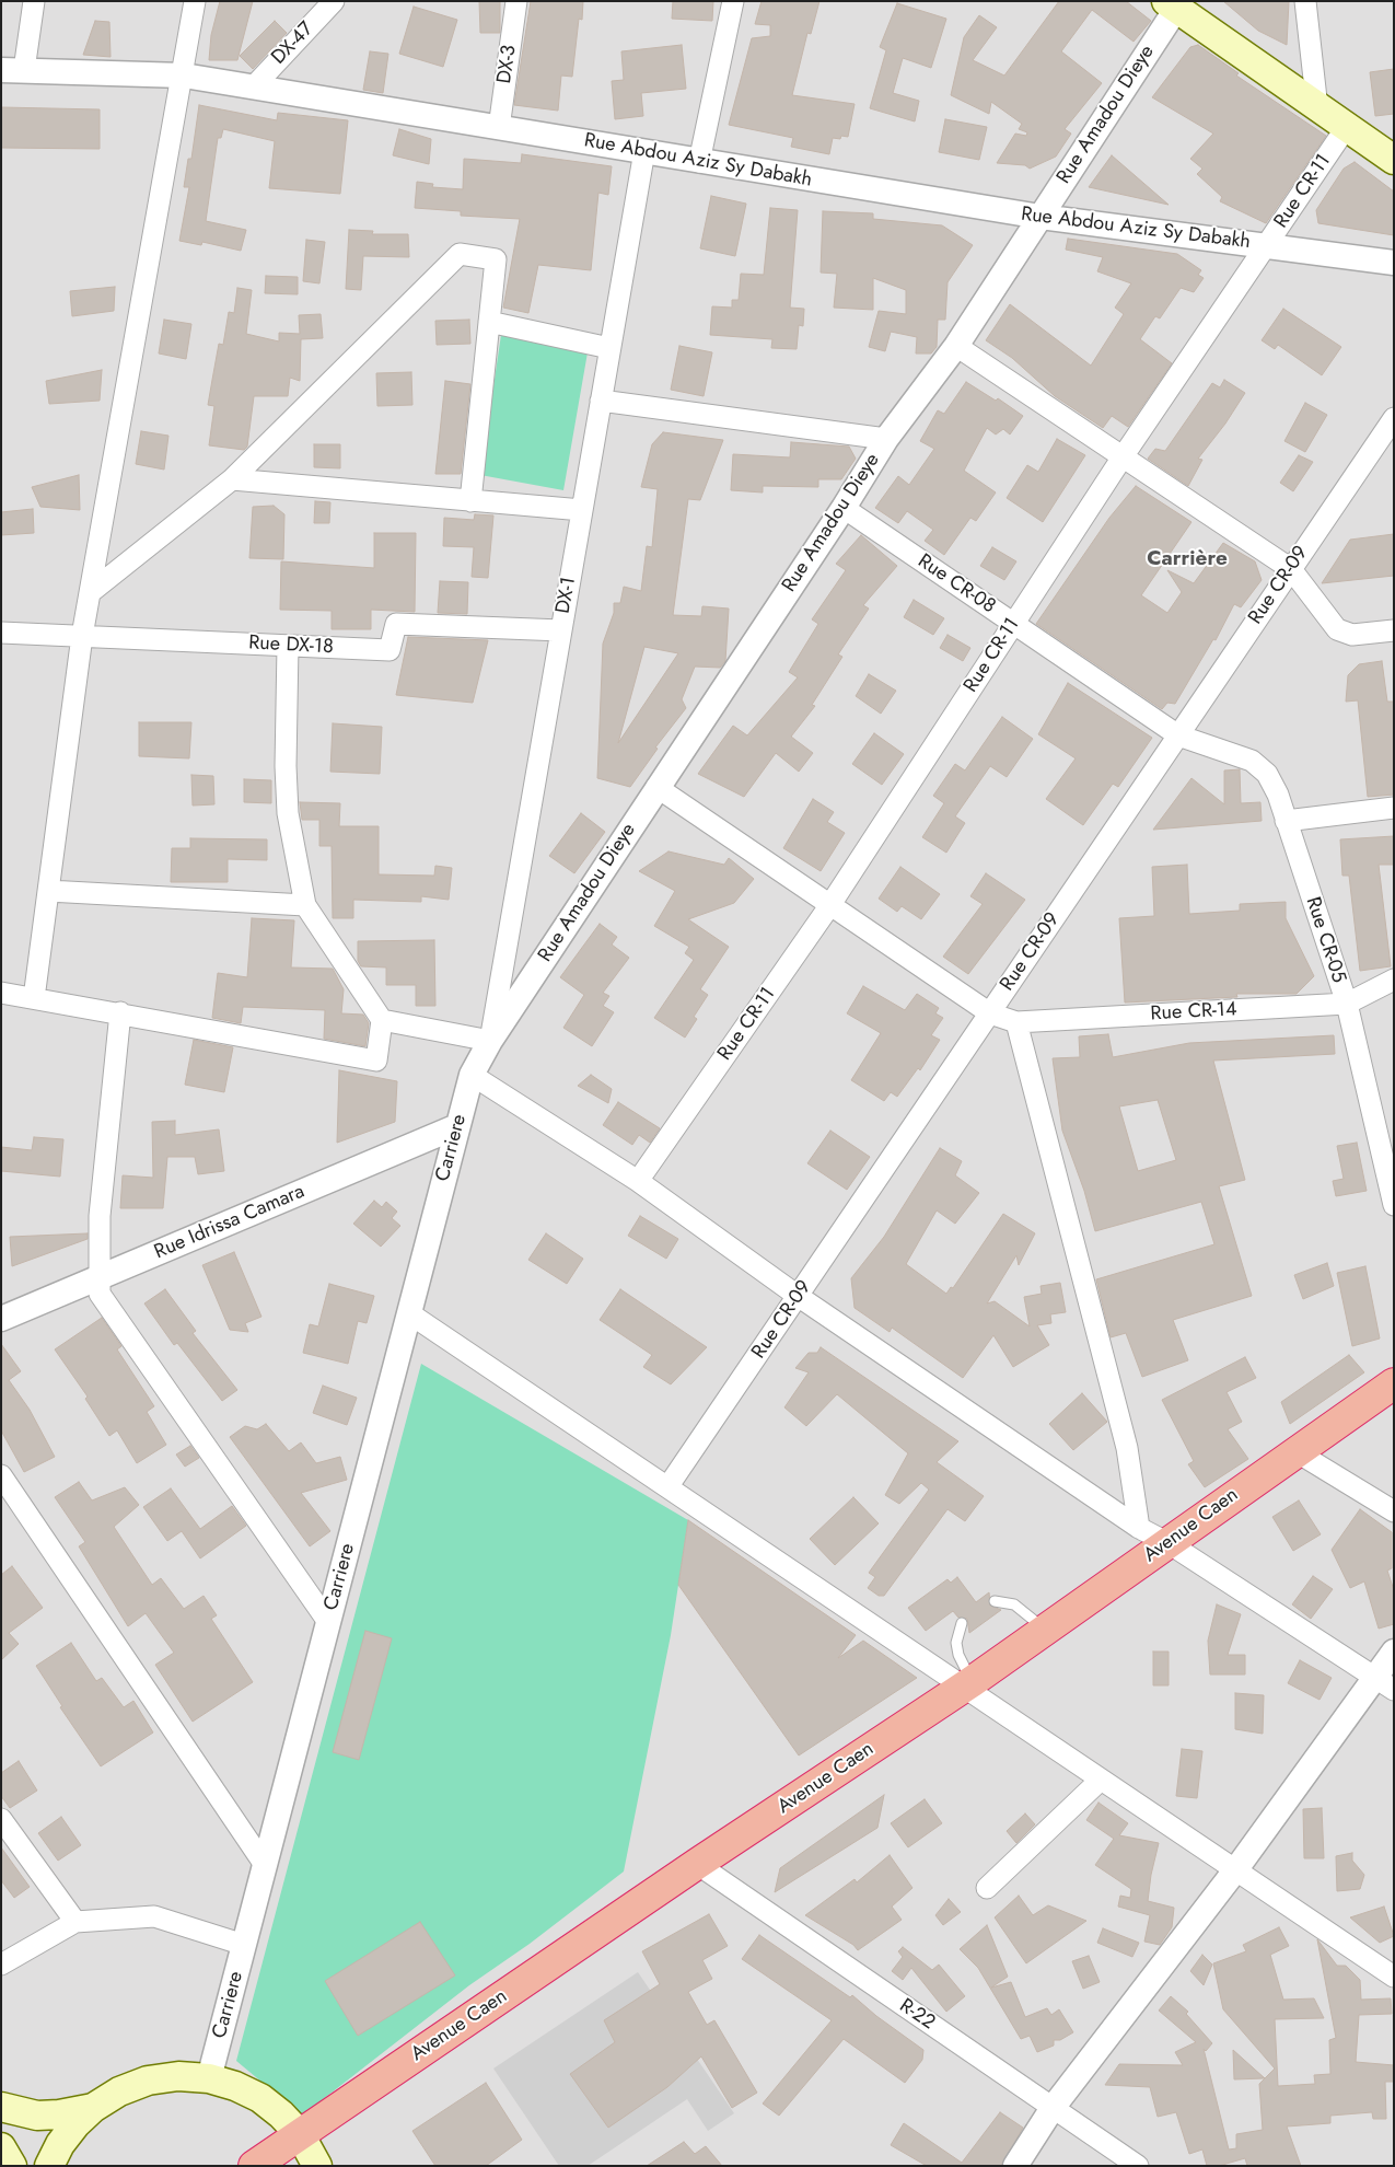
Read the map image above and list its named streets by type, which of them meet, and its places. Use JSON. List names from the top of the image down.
{
  "streets": {
    "highway": ["Avenue Caen"],
    "street": [
      "DX-47",
      "DX-3",
      "Rue Amadou Dieye",
      "Rue Abdou Aziz Sy Dabakh",
      "Rue CR-11",
      "Rue CR-08",
      "Rue CR-09",
      "DX-1",
      "Rue DX-18",
      "Rue CR-05",
      "Rue CR-14",
      "Carriere",
      "Rue Idrissa Camara",
      "R-22"
    ]
  },
  "crossings": [
    ["DX-47", "Rue Abdou Aziz Sy Dabakh"],
    ["DX-3", "Rue Abdou Aziz Sy Dabakh"],
    ["Rue Amadou Dieye", "Rue Abdou Aziz Sy Dabakh"],
    ["Rue Amadou Dieye", "Rue CR-08"],
    ["Rue Amadou Dieye", "DX-1"],
    ["Rue Amadou Dieye", "Rue CR-14"],
    ["Rue Amadou Dieye", "Carriere"],
    ["Rue Abdou Aziz Sy Dabakh", "Rue CR-11"],
    ["Rue Abdou Aziz Sy Dabakh", "DX-1"],
    ["Rue CR-11", "Rue CR-08"],
    ["Rue CR-11", "Rue CR-14"],
    ["Rue CR-08", "Rue CR-09"],
    ["Rue CR-08", "Rue CR-05"],
    ["Rue CR-09", "Rue CR-05"],
    ["Rue CR-09", "Rue CR-14"],
    ["DX-1", "Rue DX-18"],
    ["Rue CR-05", "Rue CR-14"],
    ["Carriere", "Rue Idrissa Camara"],
    ["Avenue Caen", "R-22"]
  ],
  "districts": ["Carrière"]
}
